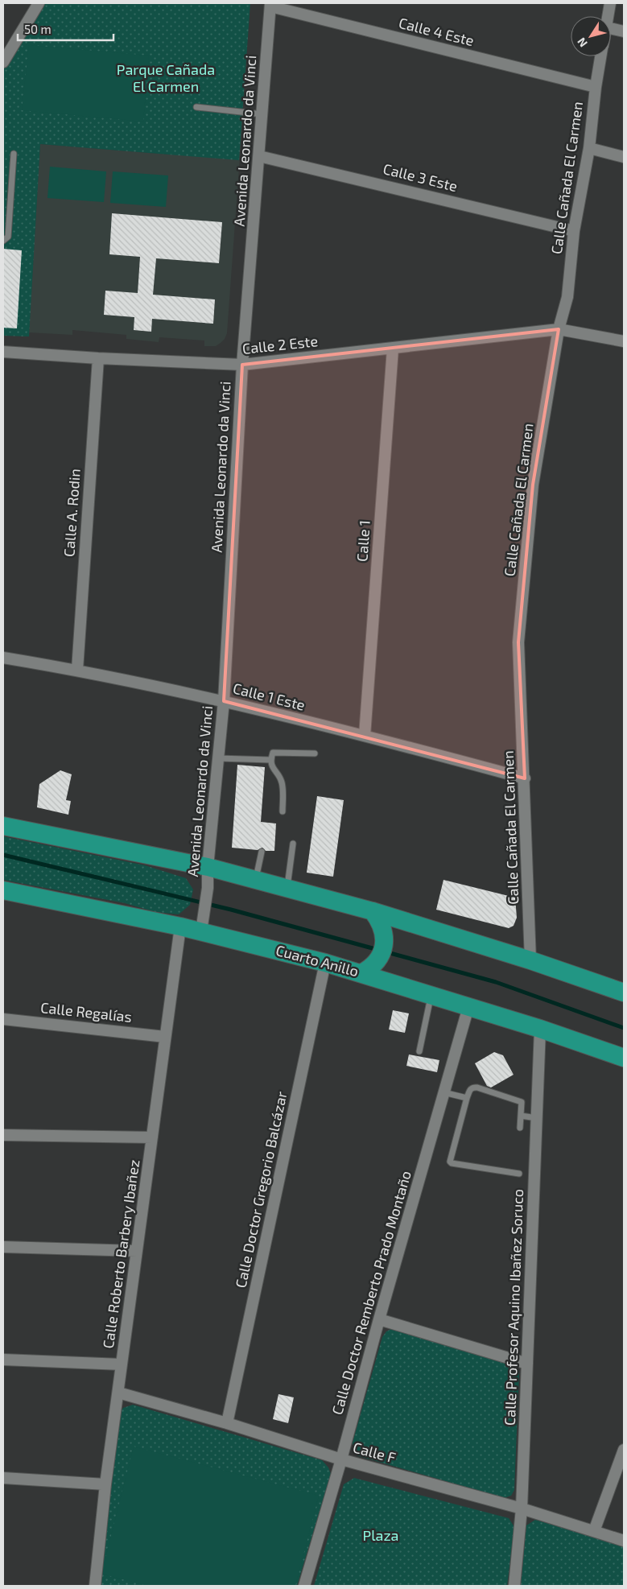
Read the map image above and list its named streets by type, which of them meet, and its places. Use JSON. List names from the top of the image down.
{
  "streets": {
    "highway": ["Cuarto Anillo"],
    "street": [
      "Calle 4 Este",
      "Avenida Leonardo da Vinci",
      "Calle 3 Este",
      "Calle Cañada El Carmen",
      "Calle 2 Este",
      "Calle A. Rodin",
      "Calle 1",
      "Calle 1 Este",
      "Calle Regalías",
      "Calle Doctor Gregorio Balcázar",
      "Calle Roberto Barbery Ibañez",
      "Calle Doctor Remberto Prado Montaño",
      "Calle Profesor Aquino Ibañez Soruco",
      "Calle F"
    ]
  },
  "crossings": [
    ["Calle 4 Este", "Avenida Leonardo da Vinci"],
    ["Calle 4 Este", "Calle Cañada El Carmen"],
    ["Avenida Leonardo da Vinci", "Calle 3 Este"],
    ["Avenida Leonardo da Vinci", "Calle 2 Este"],
    ["Avenida Leonardo da Vinci", "Calle 1 Este"],
    ["Avenida Leonardo da Vinci", "Cuarto Anillo"],
    ["Calle 3 Este", "Calle Cañada El Carmen"],
    ["Calle Cañada El Carmen", "Calle 2 Este"],
    ["Calle Cañada El Carmen", "Calle 1 Este"],
    ["Calle 2 Este", "Calle A. Rodin"],
    ["Calle 2 Este", "Calle 1"],
    ["Calle A. Rodin", "Calle 1 Este"],
    ["Calle 1", "Calle 1 Este"],
    ["Cuarto Anillo", "Calle Doctor Gregorio Balcázar"],
    ["Cuarto Anillo", "Calle Roberto Barbery Ibañez"],
    ["Cuarto Anillo", "Calle Doctor Remberto Prado Montaño"],
    ["Cuarto Anillo", "Calle Profesor Aquino Ibañez Soruco"],
    ["Calle Regalías", "Calle Roberto Barbery Ibañez"],
    ["Calle Doctor Gregorio Balcázar", "Calle F"],
    ["Calle Roberto Barbery Ibañez", "Calle F"],
    ["Calle Doctor Remberto Prado Montaño", "Calle F"],
    ["Calle Profesor Aquino Ibañez Soruco", "Calle F"]
  ],
  "parks": ["Parque Cañada El Carmen", "Plaza"],
  "scale_bar": "50 m",
  "north": "bottom left"
}
